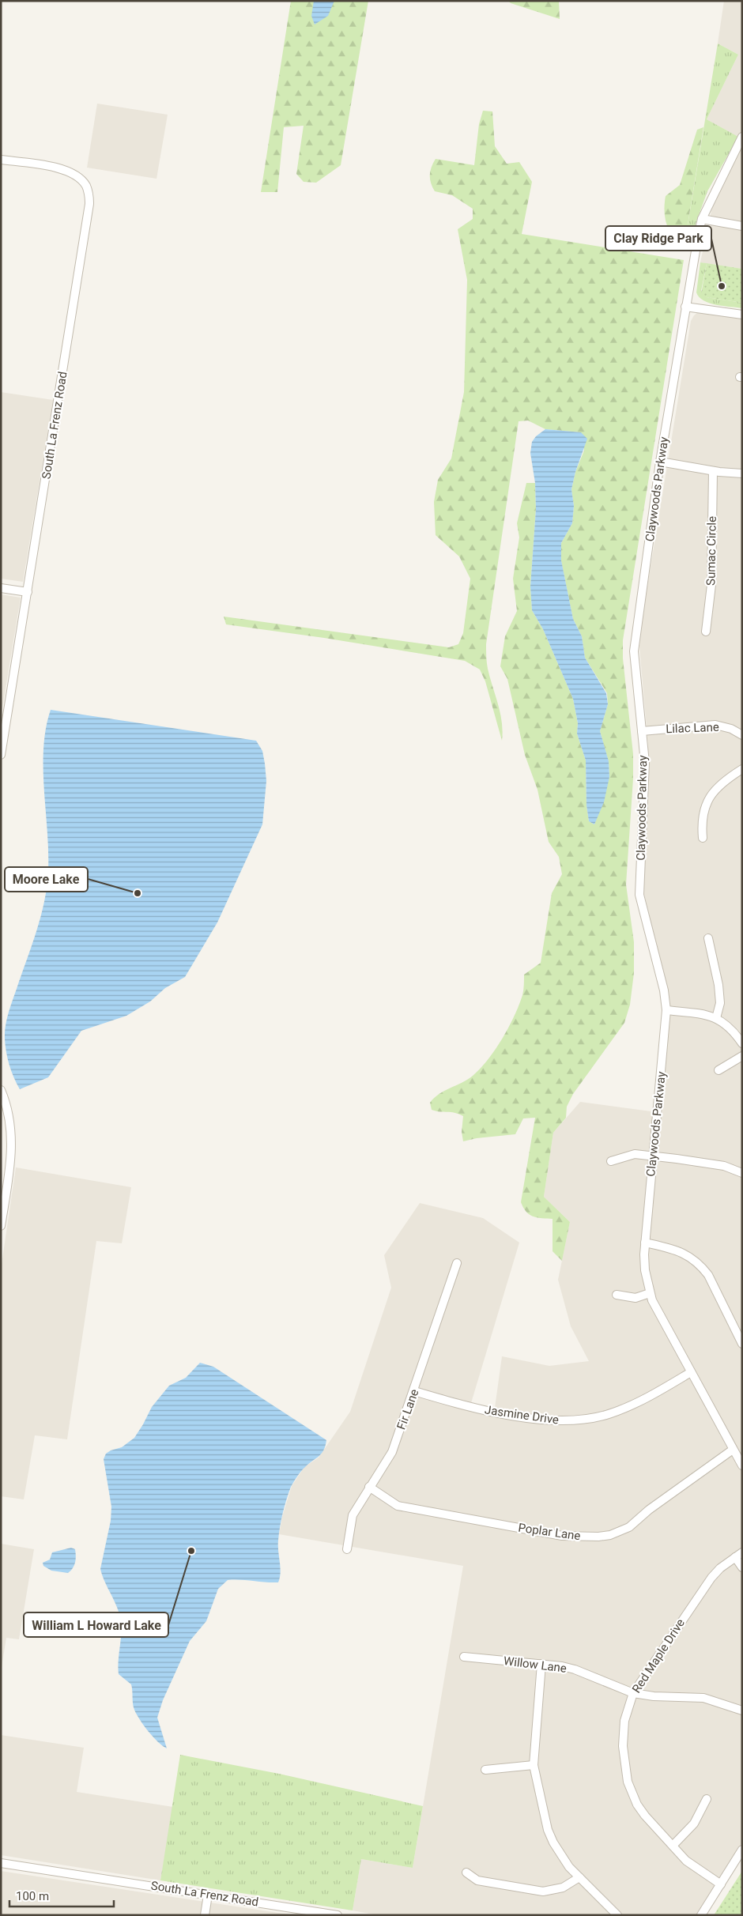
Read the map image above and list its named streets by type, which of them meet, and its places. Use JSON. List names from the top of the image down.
{
  "streets": {
    "street": [
      "South La Frenz Road",
      "Claywoods Parkway",
      "Sumac Circle",
      "Lilac Lane",
      "Fir Lane",
      "Jasmine Drive",
      "Poplar Lane",
      "Red Maple Drive",
      "Willow Lane"
    ]
  },
  "crossings": [
    ["Claywoods Parkway", "Lilac Lane"],
    ["Claywoods Parkway", "Jasmine Drive"],
    ["Claywoods Parkway", "Poplar Lane"],
    ["Fir Lane", "Jasmine Drive"],
    ["Fir Lane", "Poplar Lane"],
    ["Red Maple Drive", "Willow Lane"]
  ],
  "places": ["Clay Ridge Park", "Moore Lake", "William L Howard Lake"],
  "scale_bar": "100 m"
}
